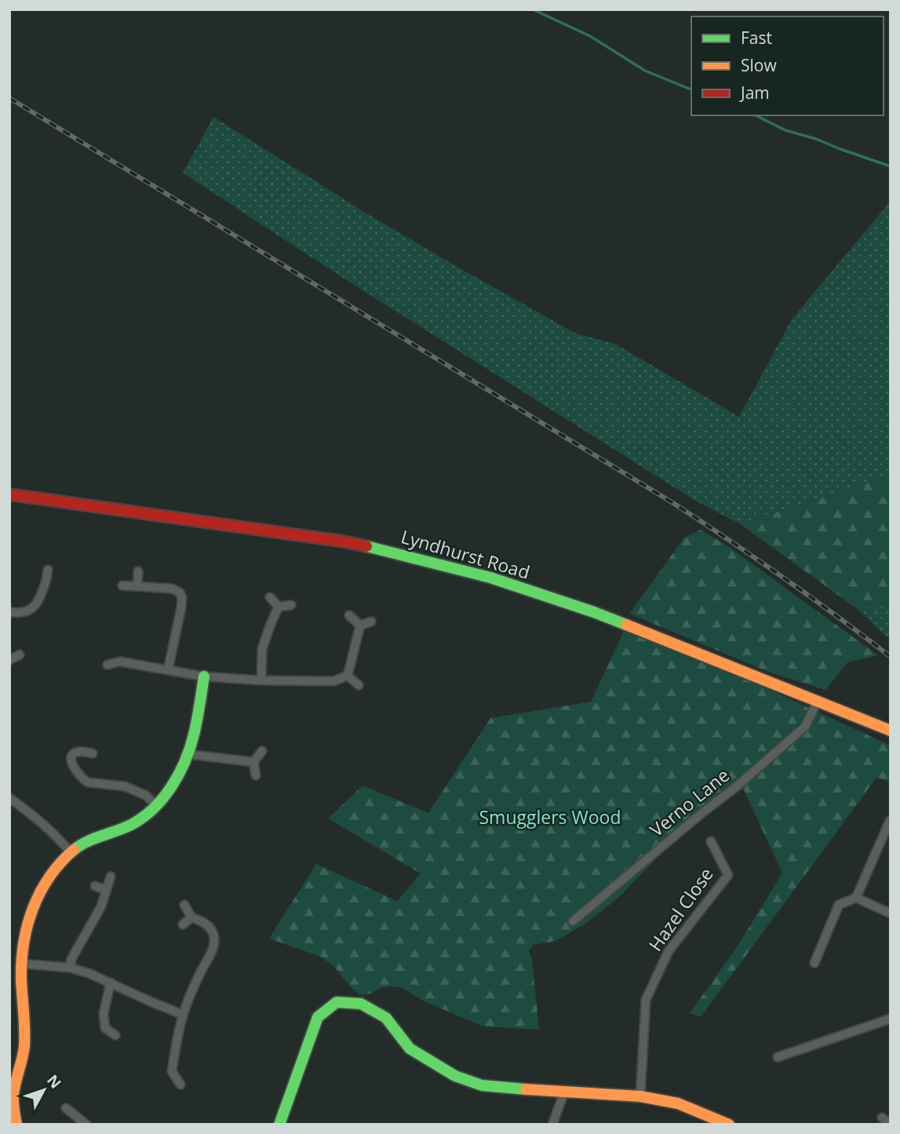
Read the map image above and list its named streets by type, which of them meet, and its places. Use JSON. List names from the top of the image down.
{
  "streets": {
    "street": ["Lyndhurst Road", "Verno Lane", "Hazel Close"]
  },
  "crossings": [
    ["Lyndhurst Road", "Verno Lane"]
  ],
  "parks": ["Smugglers Wood"],
  "legend": ["Fast", "Slow", "Jam"],
  "north": "top right"
}
